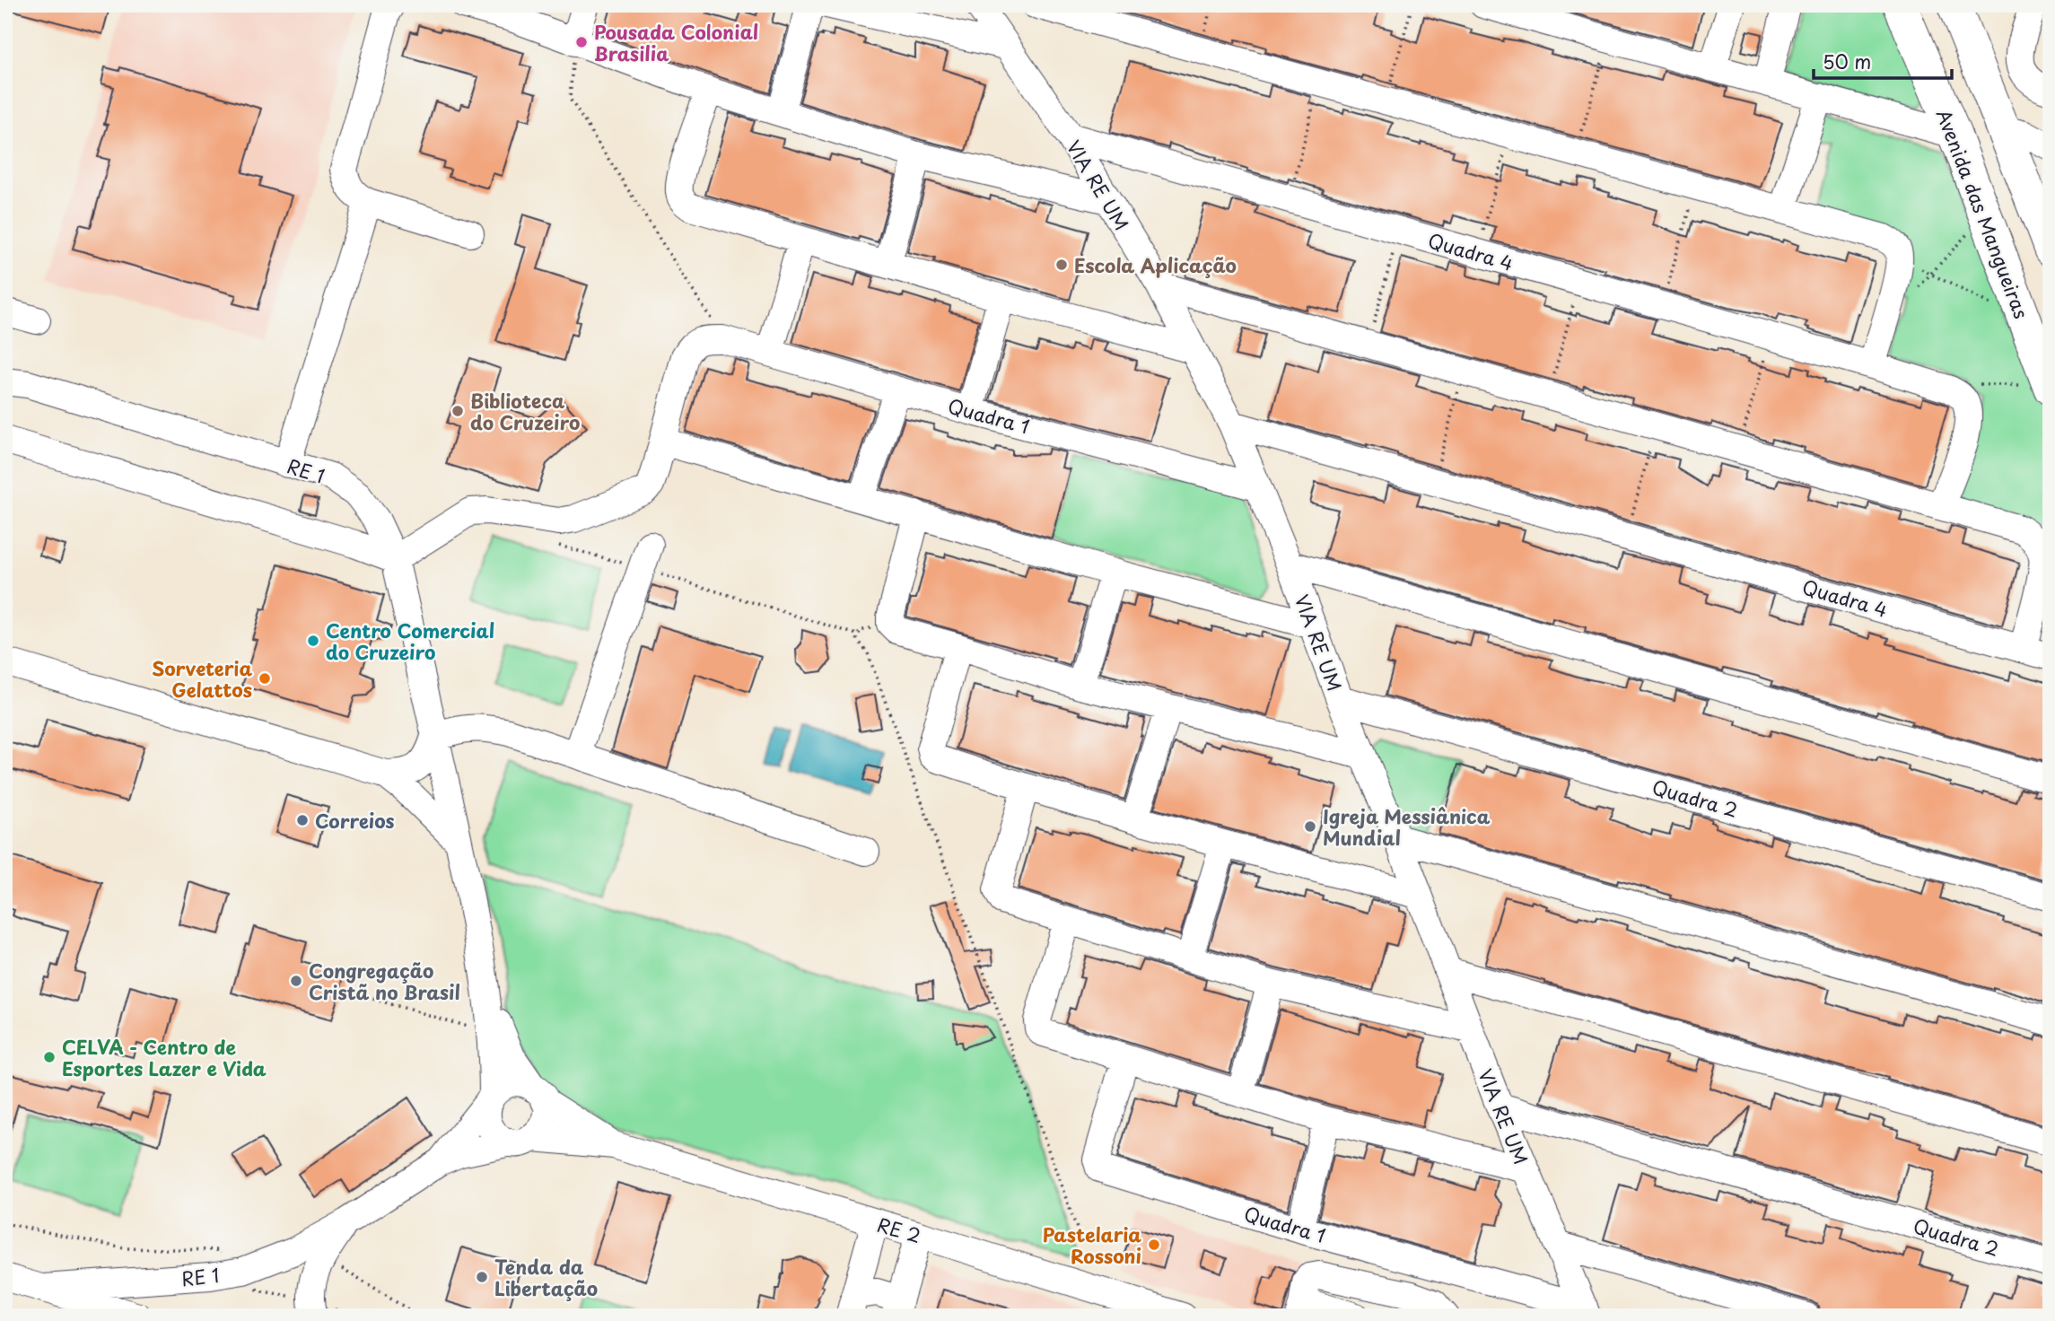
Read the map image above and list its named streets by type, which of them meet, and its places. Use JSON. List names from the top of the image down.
{
  "streets": {
    "main road": ["Avenida das Mangueiras"],
    "street": [
      "VIA RE UM",
      "Quadra 4",
      "Quadra 1",
      "RE 1",
      "Quadra 2",
      "RE 2"
    ]
  },
  "crossings": [
    ["VIA RE UM", "Quadra 4"],
    ["VIA RE UM", "Quadra 1"],
    ["VIA RE UM", "Quadra 2"],
    ["RE 1", "RE 2"]
  ],
  "places": [
    "Pousada Colonial Brasilia",
    "Escola Aplicação",
    "Biblioteca do Cruzeiro",
    "Centro Comercial do Cruzeiro",
    "Sorveteria Gelattos",
    "Correios",
    "Igreja Messiânica Mundial",
    "Congregação Cristã no Brasil",
    "CELVA - Centro de Esportes Lazer e Vida",
    "Pastelaria Rossoni",
    "Tenda da Libertação"
  ],
  "scale_bar": "50 m"
}
